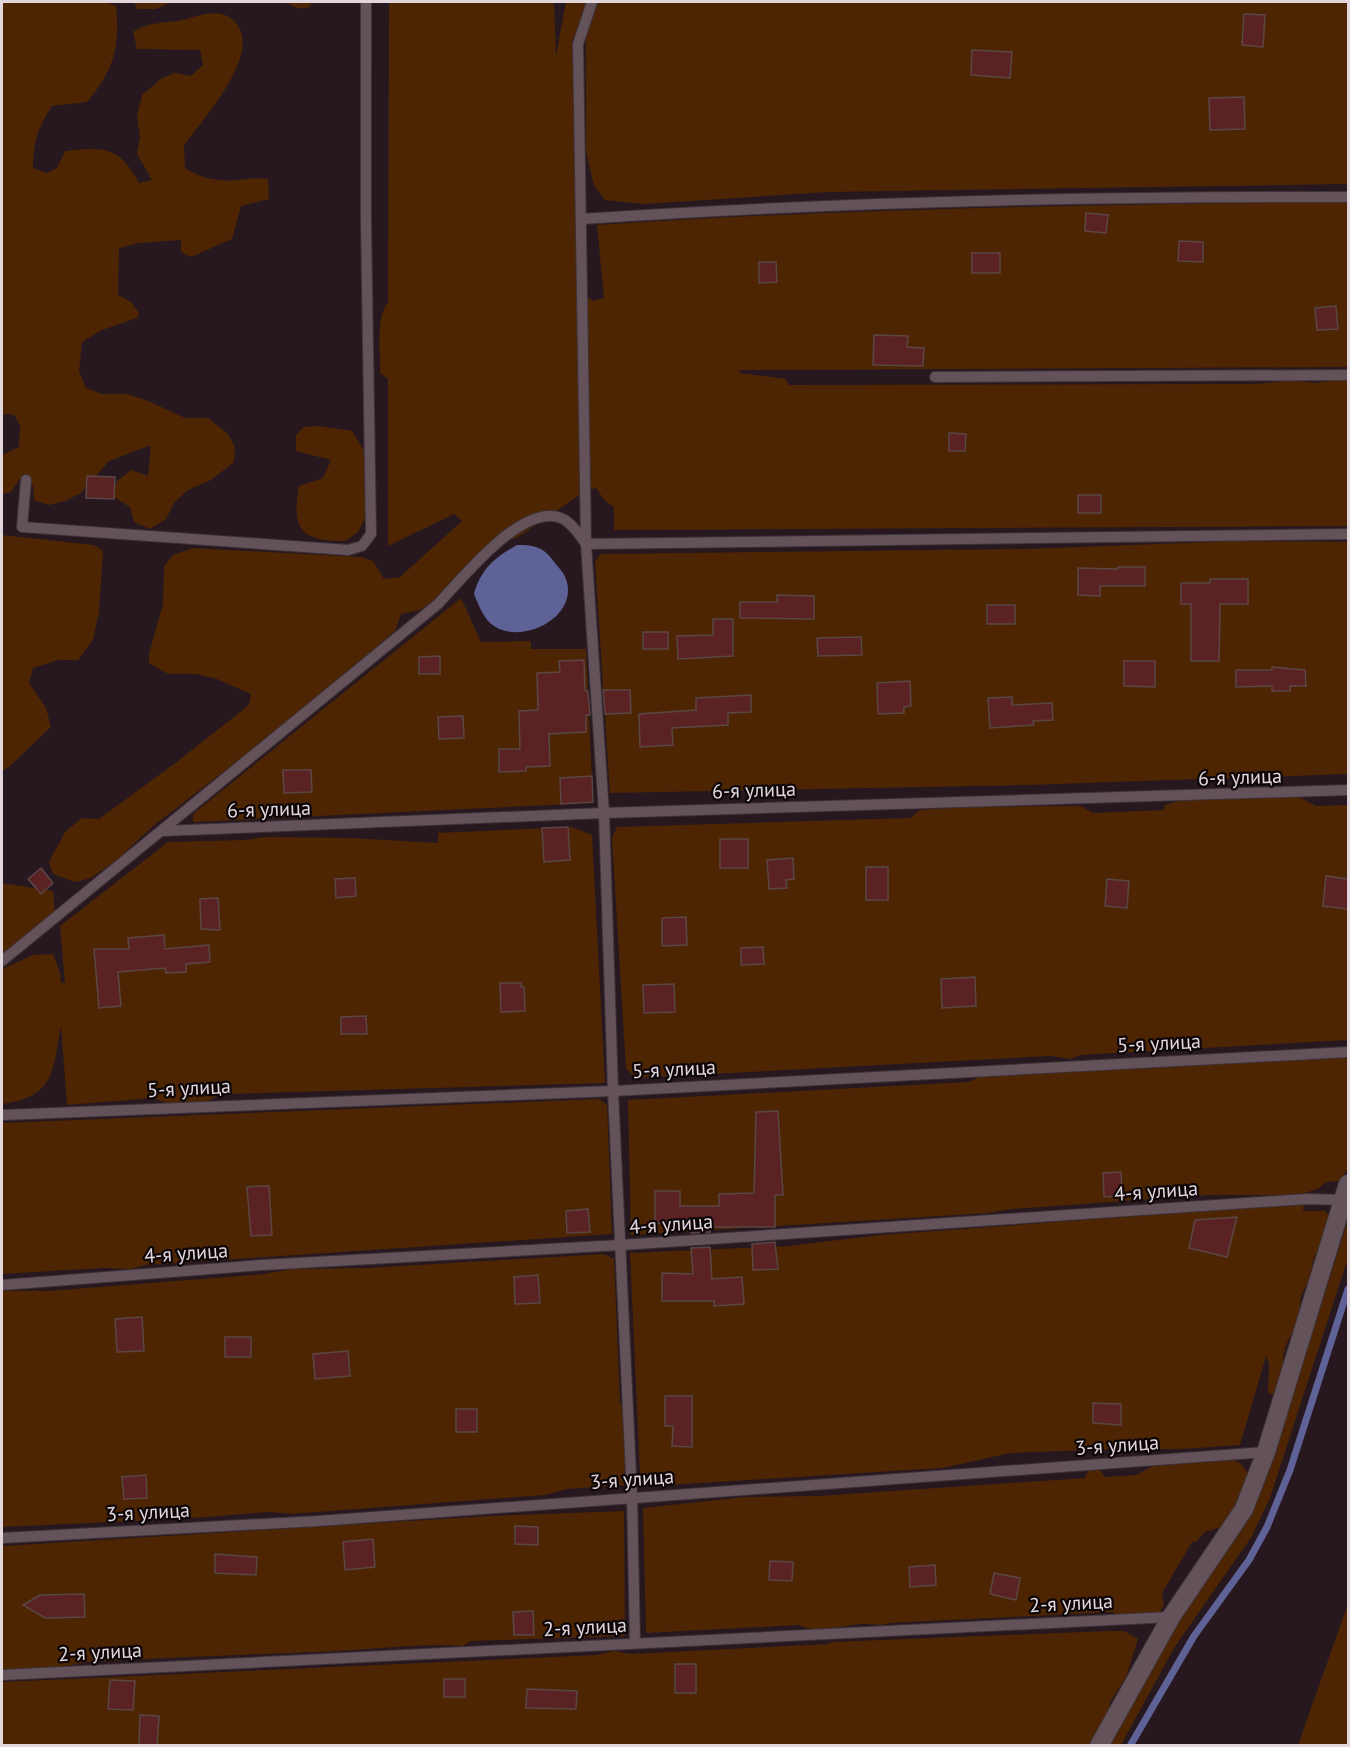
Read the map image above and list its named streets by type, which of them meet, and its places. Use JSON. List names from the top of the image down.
{
  "streets": {
    "lane": [
      "6-я улица",
      "5-я улица",
      "4-я улица",
      "3-я улица",
      "2-я улица"
    ]
  }
}
